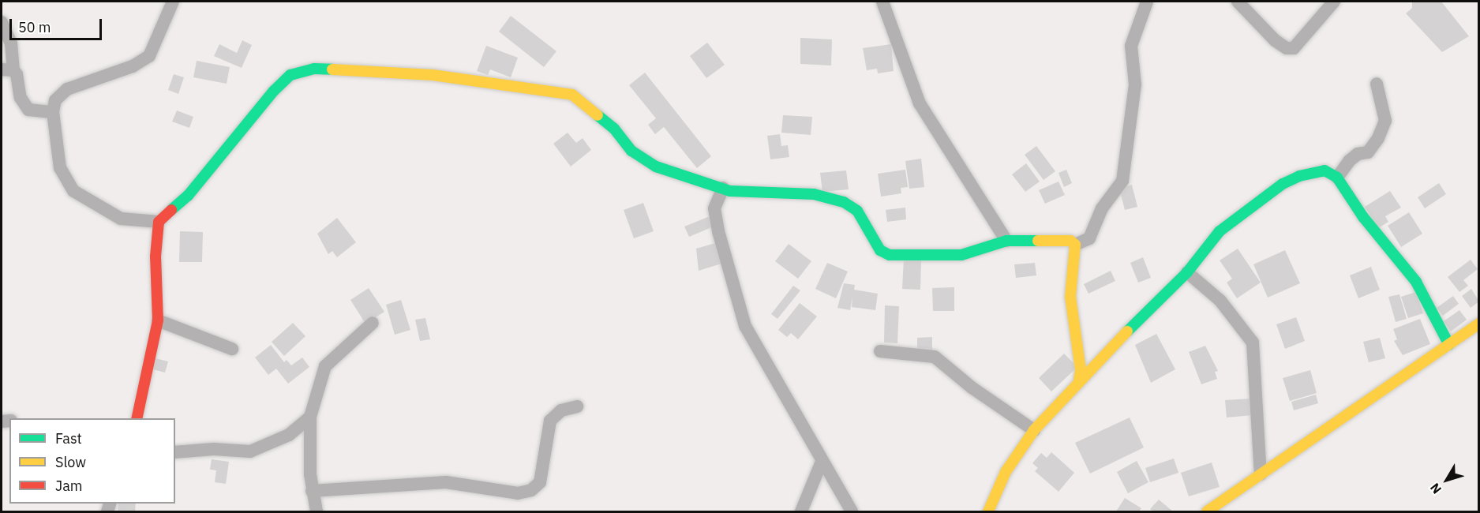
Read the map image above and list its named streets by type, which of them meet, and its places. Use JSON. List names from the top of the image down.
{
  "legend": ["Fast", "Slow", "Jam"],
  "scale_bar": "50 m",
  "north": "bottom left"
}
